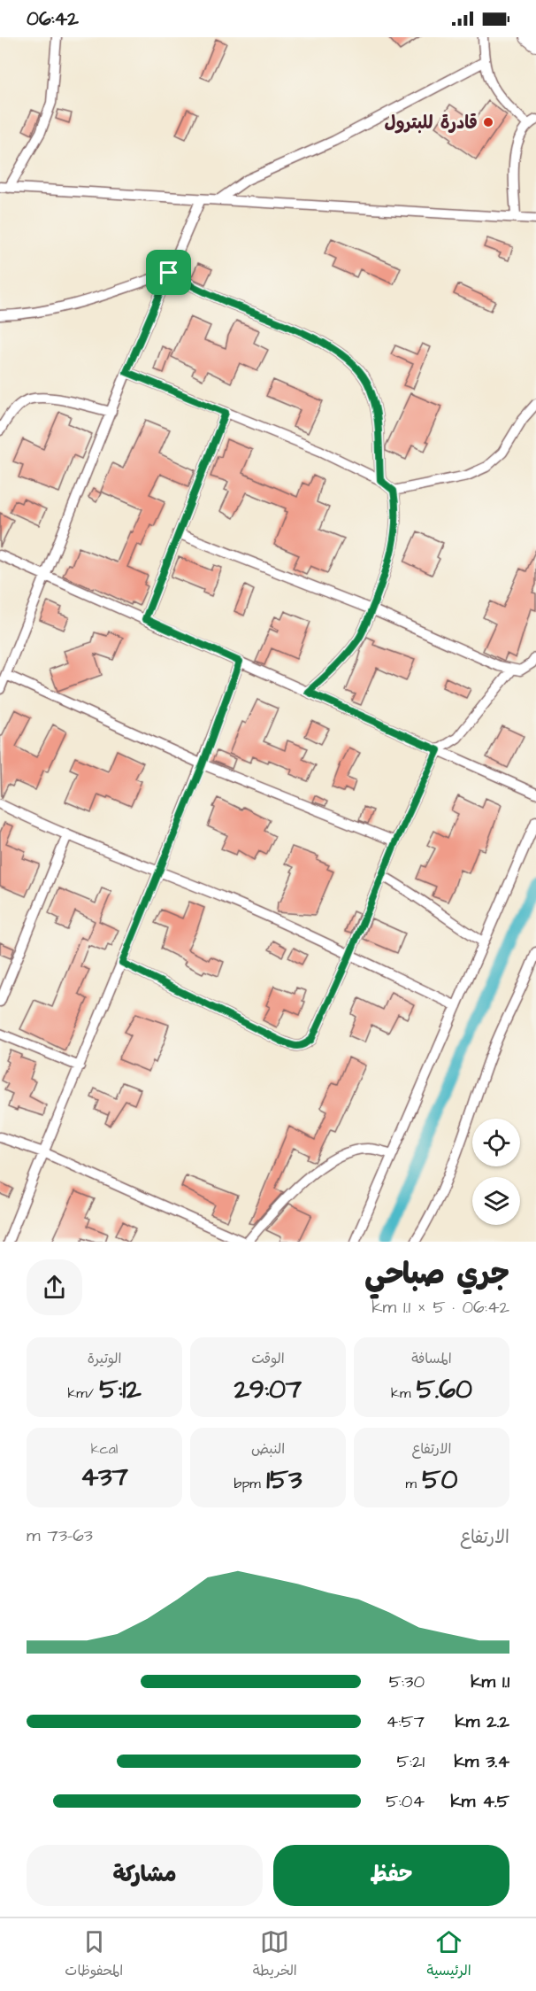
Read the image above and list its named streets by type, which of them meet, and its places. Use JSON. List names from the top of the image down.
{
  "places": ["قادرة للبترول"],
  "page": {
    "status": "06:42",
    "heading": ["جري صباحي", "06:42 · 5 × 1.1 km"],
    "stats": [
      ["المسافة", "5.60 km"],
      ["الوقت", "29:07"],
      ["الوتيرة", "5:12 /km"],
      ["الارتفاع", "50 m"],
      ["النبض", "153 bpm"],
      ["kcal", "437"]
    ],
    "chart": ["الارتفاع", "63–73 m"],
    "list": [
      {
        "name": "1.1 km",
        "note": "5:30"
      },
      {
        "name": "2.2 km",
        "note": "4:57"
      },
      {
        "name": "3.4 km",
        "note": "5:21"
      },
      {
        "name": "4.5 km",
        "note": "5:04"
      }
    ],
    "buttons": ["حفظ", "مشاركة"],
    "tabs": ["الرئيسية", "الخريطة", "المحفوظات"]
  }
}
